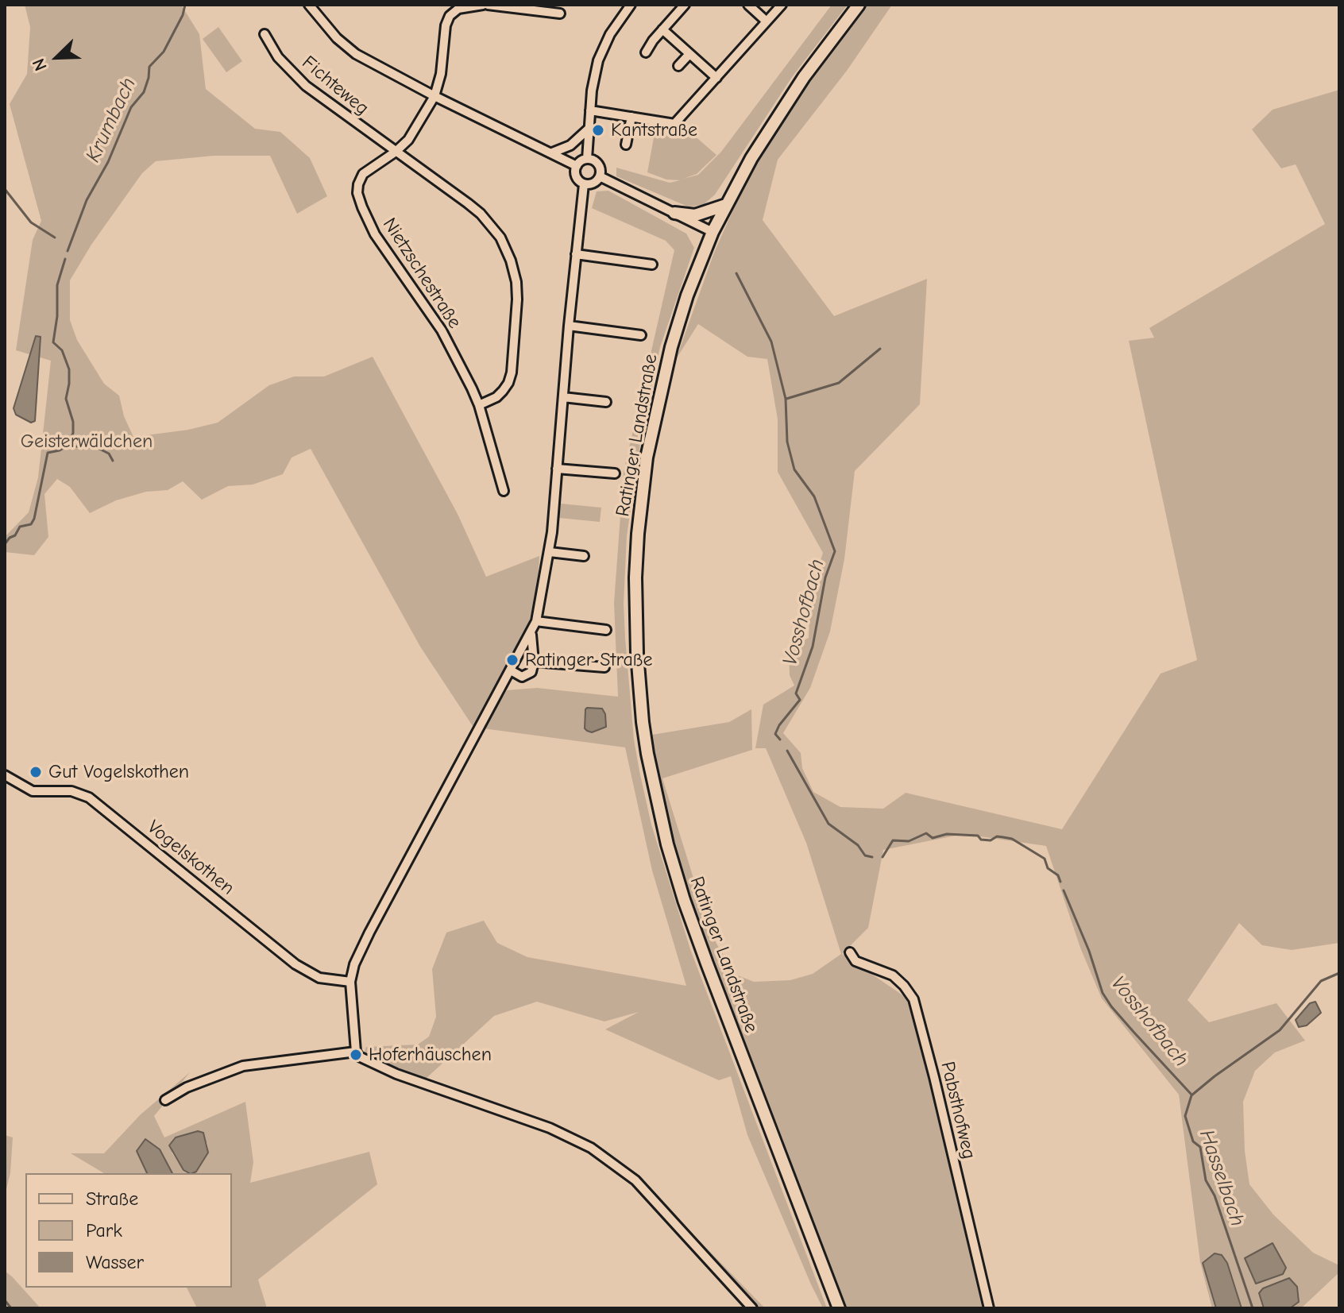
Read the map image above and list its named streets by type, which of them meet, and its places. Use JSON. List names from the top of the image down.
{
  "streets": {
    "main road": ["Ratinger Landstraße"],
    "street": [
      "Fichteweg",
      "Nietzschestraße",
      "Vogelskothen",
      "Pabsthofweg"
    ]
  },
  "crossings": [
    ["Fichteweg", "Nietzschestraße"]
  ],
  "water": ["Krumbach", "Vosshofbach", "Hasselbach"],
  "parks": ["Geisterwäldchen"],
  "places": [
    "Kantstraße",
    "Ratinger Straße",
    "Gut Vogelskothen",
    "Hoferhäuschen"
  ],
  "legend": ["Straße", "Park", "Wasser"],
  "north": "bottom left"
}
